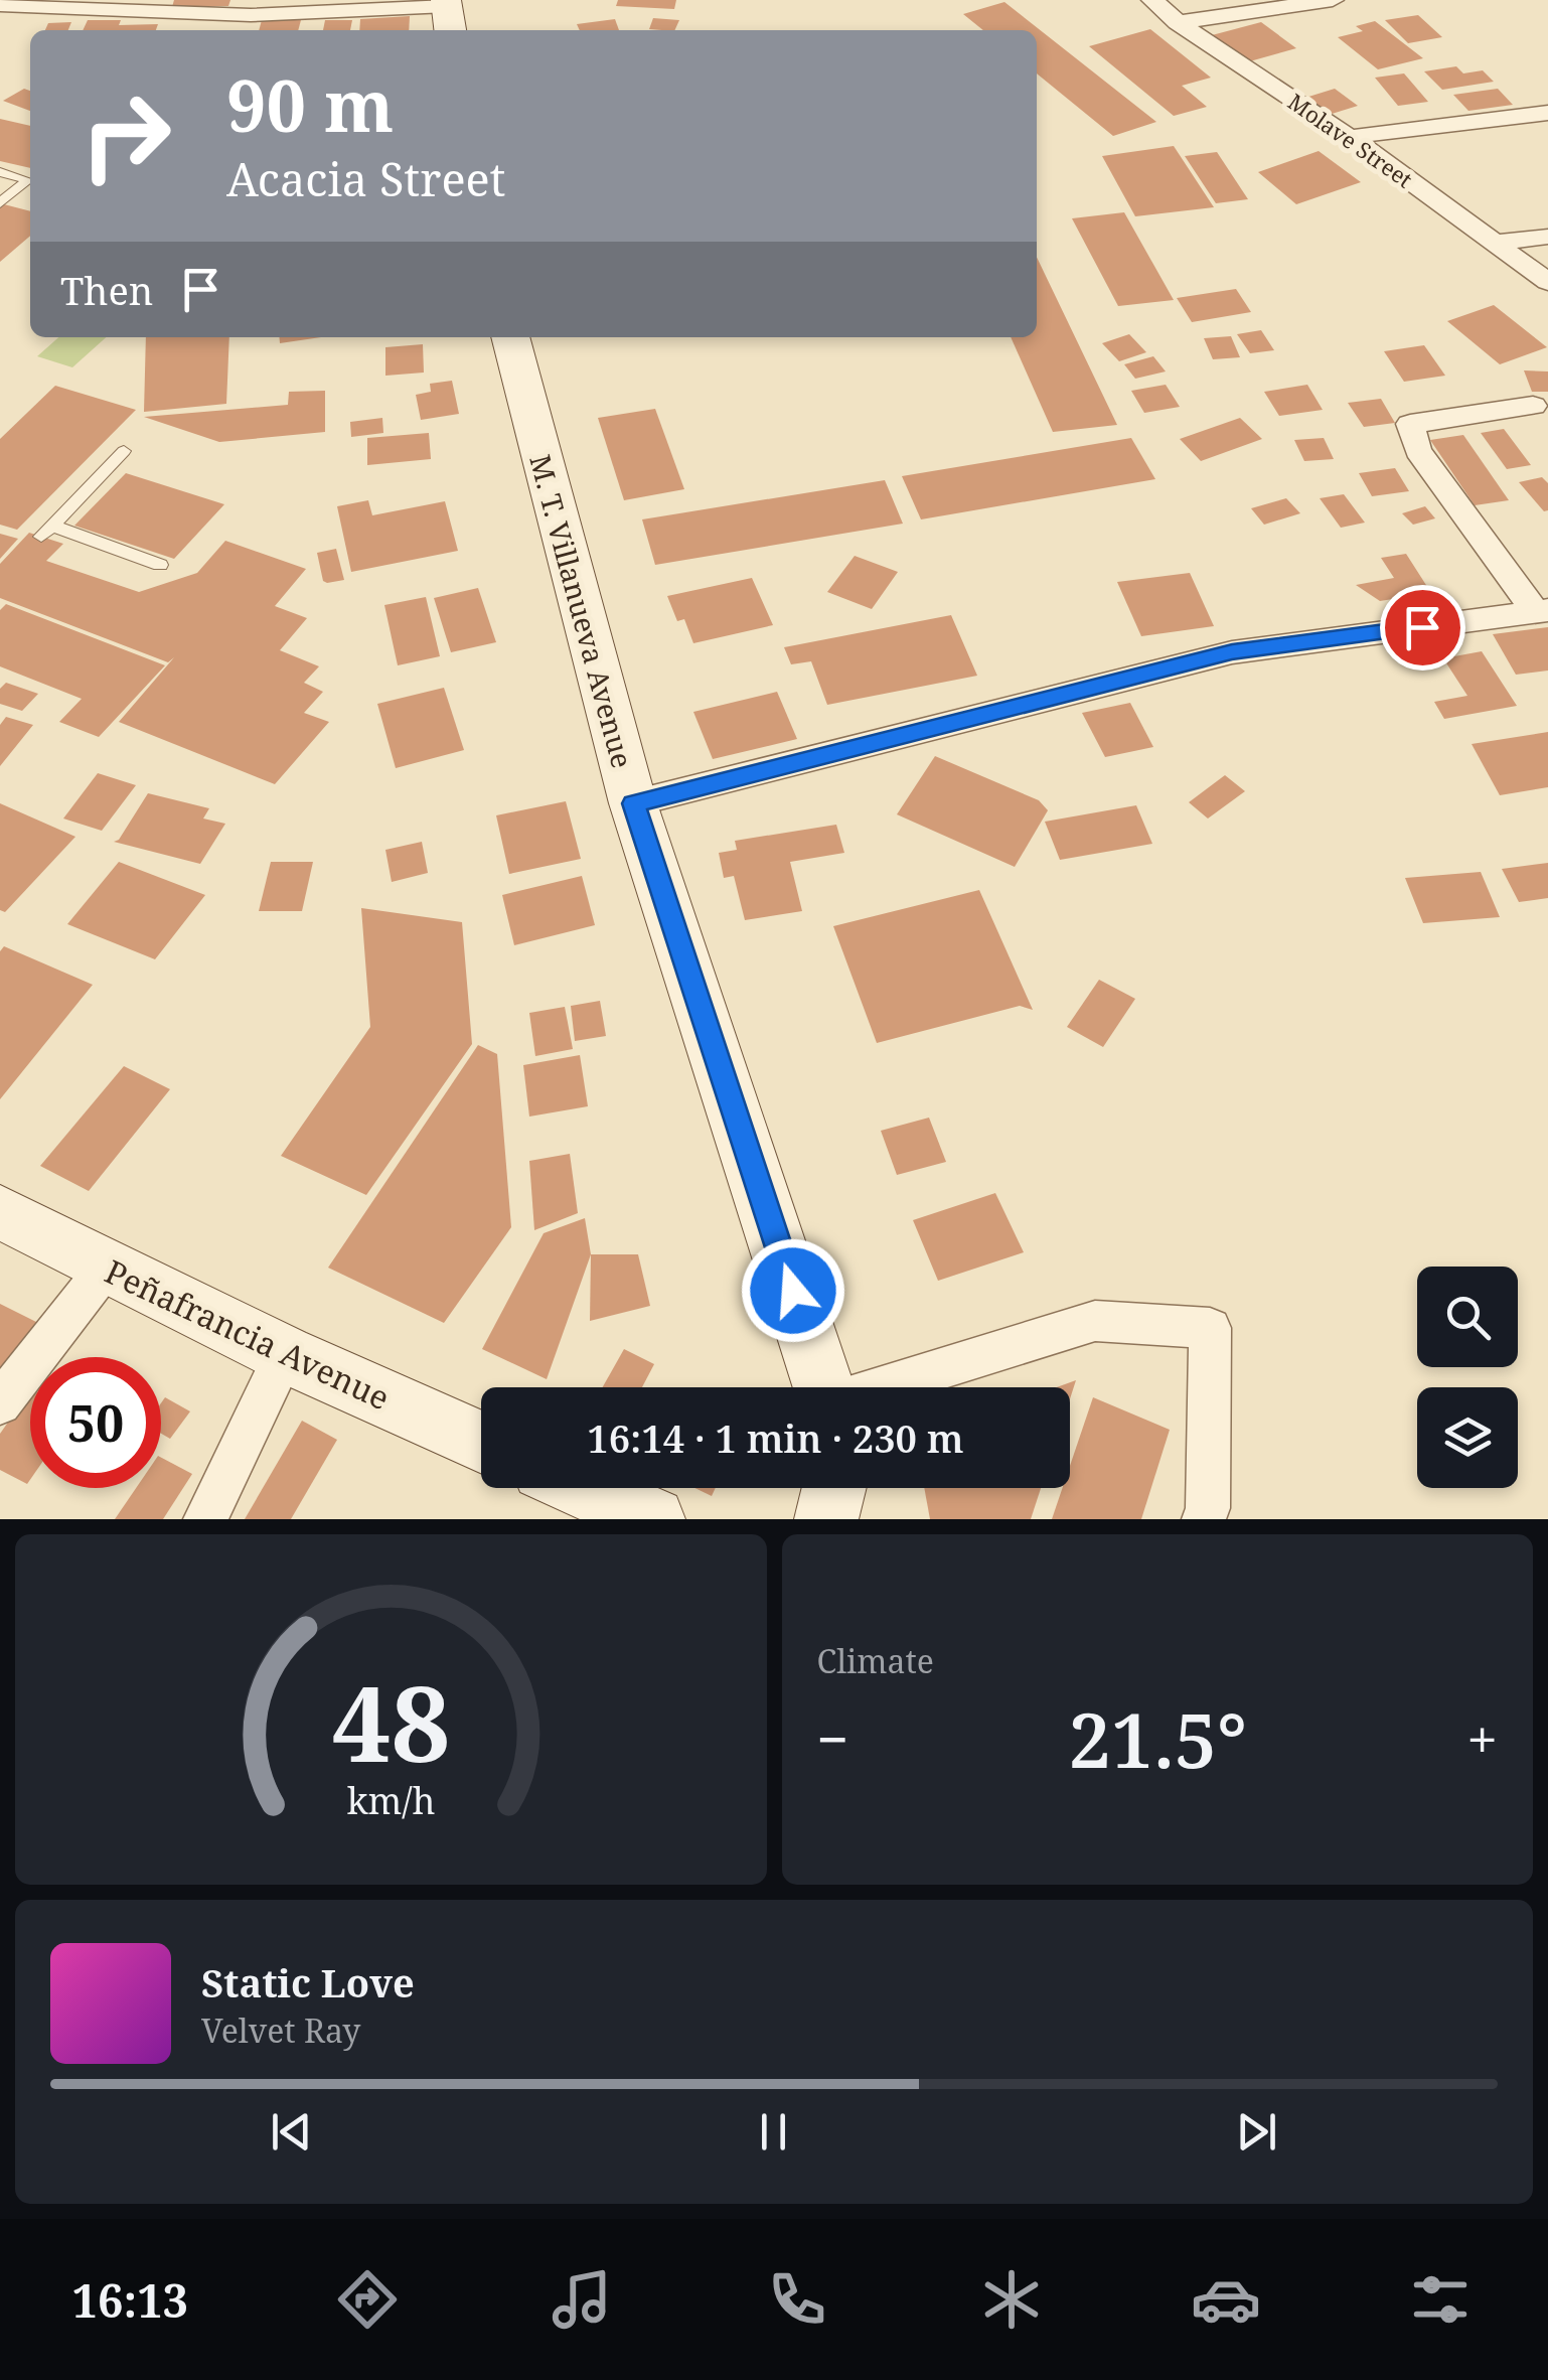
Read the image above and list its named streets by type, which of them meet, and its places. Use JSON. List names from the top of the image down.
{
  "streets": {
    "main road": ["M. T. Villanueva Avenue", "Peñafrancia Avenue"],
    "street": ["Molave Street"]
  },
  "page": {
    "turn": ["90 m", "Acacia Street"],
    "then": "Then",
    "limit": "50",
    "trip": "16:14 · 1 min · 230 m",
    "tile": "Climate",
    "heat": ["−", "21.5°", "+"],
    "song": ["Static Love", "Velvet Ray"],
    "tabs": "16:13",
    "gauge": ["48", "km/h"]
  }
}
